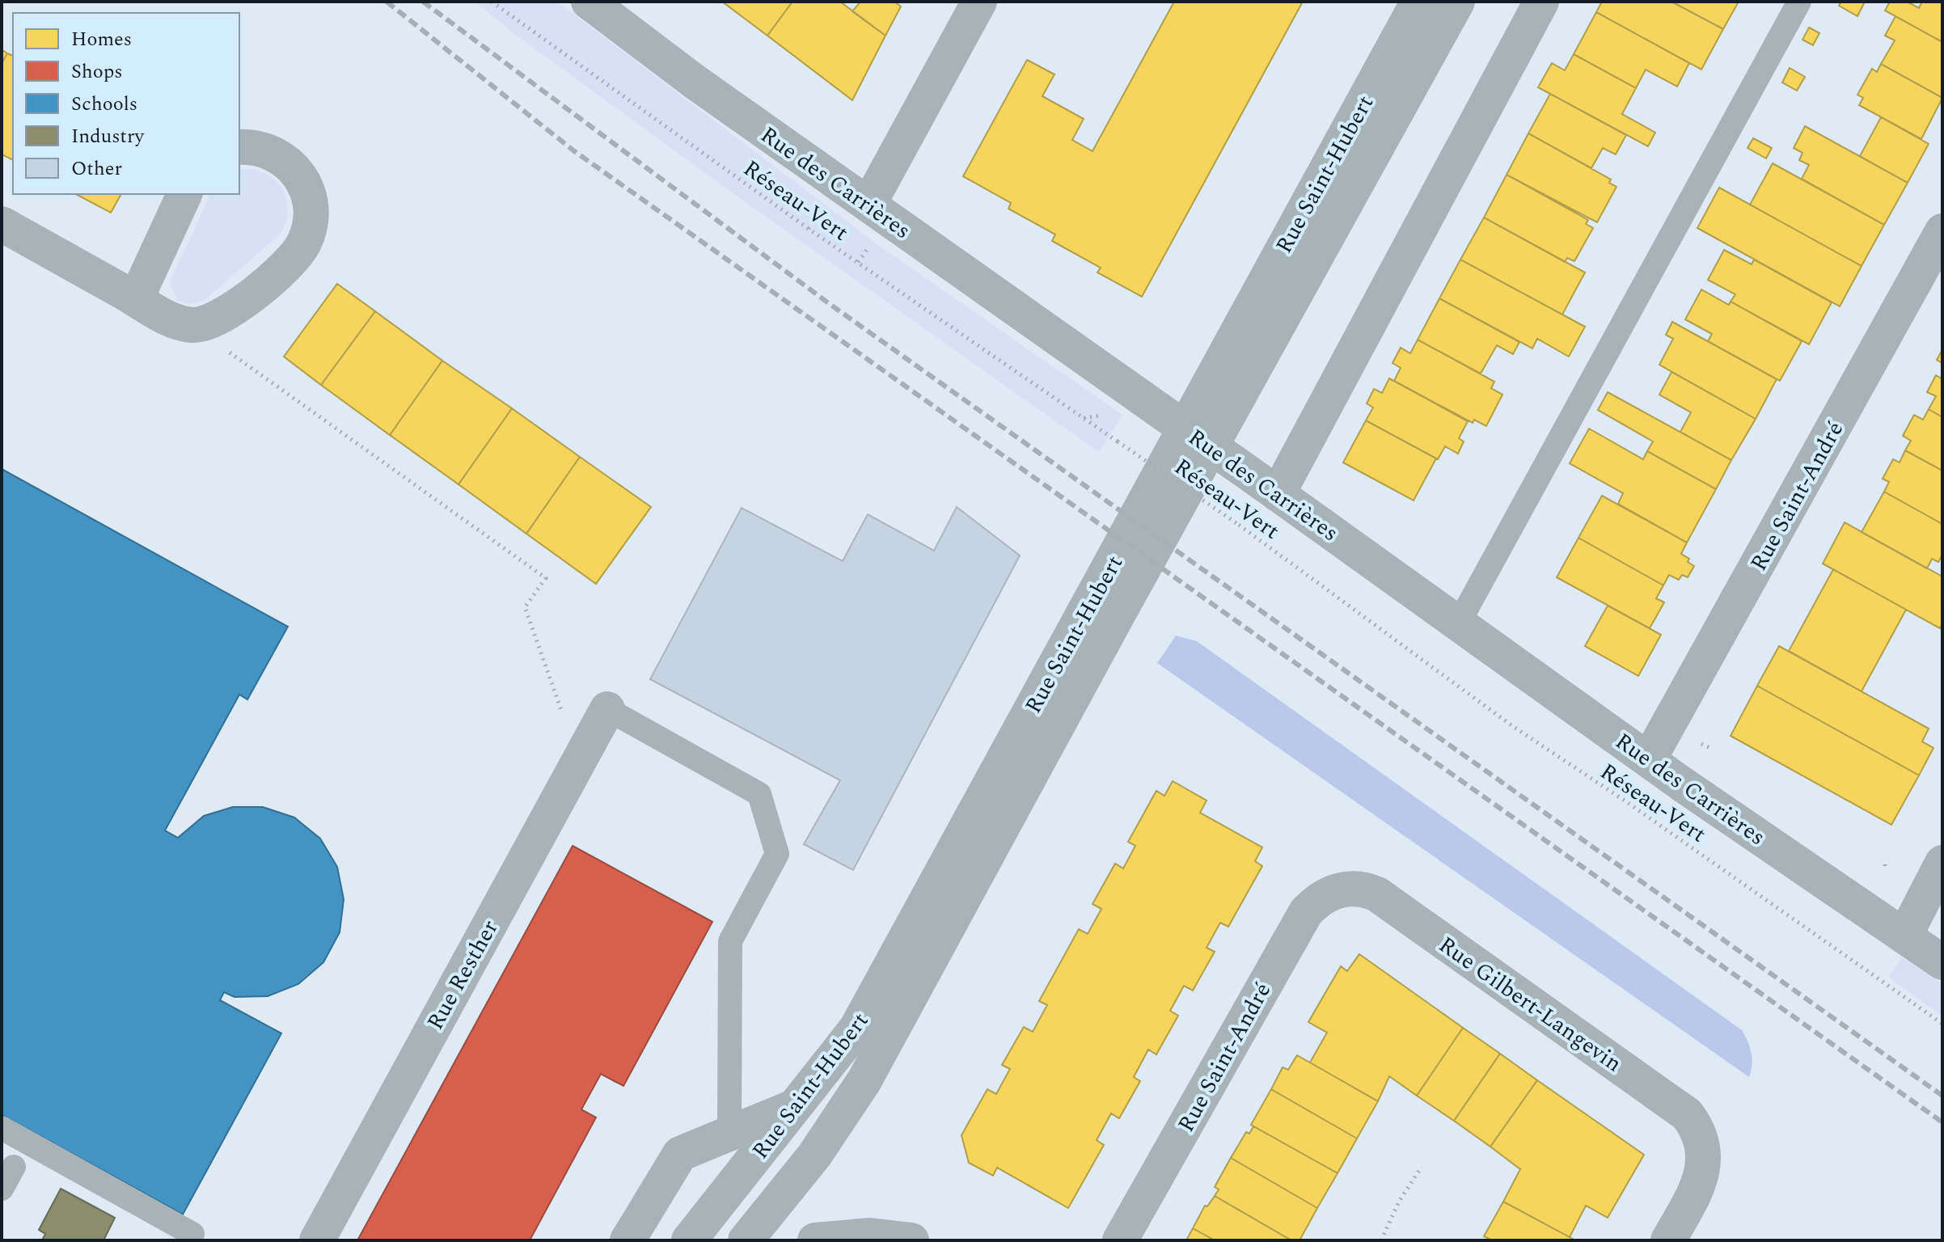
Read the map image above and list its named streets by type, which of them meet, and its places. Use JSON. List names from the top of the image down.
{
  "streets": {
    "street": [
      "Rue Saint-Hubert",
      "Rue des Carrières",
      "Rue Saint-André",
      "Rue Resther",
      "Rue Gilbert-Langevin"
    ],
    "path": ["Réseau-Vert"]
  },
  "crossings": [
    ["Rue des Carrières", "Rue Saint-André"],
    ["Rue Saint-André", "Rue Gilbert-Langevin"]
  ],
  "legend": [
    "Homes",
    "Shops",
    "Schools",
    "Industry",
    "Other"
  ]
}
